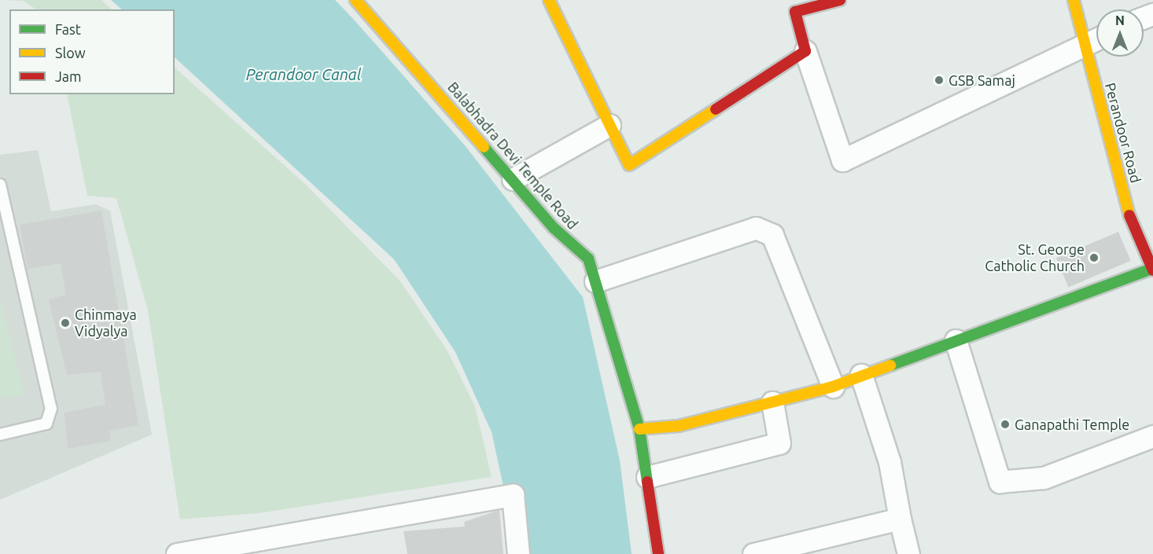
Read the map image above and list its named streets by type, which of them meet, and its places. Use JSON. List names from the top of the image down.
{
  "streets": {
    "street": ["Perandoor Road", "Balabhadra Devi Temple Road"]
  },
  "water": ["Perandoor Canal"],
  "places": [
    "GSB Samaj",
    "St. George Catholic Church",
    "Chinmaya Vidyalya",
    "Ganapathi Temple"
  ],
  "legend": ["Fast", "Slow", "Jam"],
  "north": "top"
}
